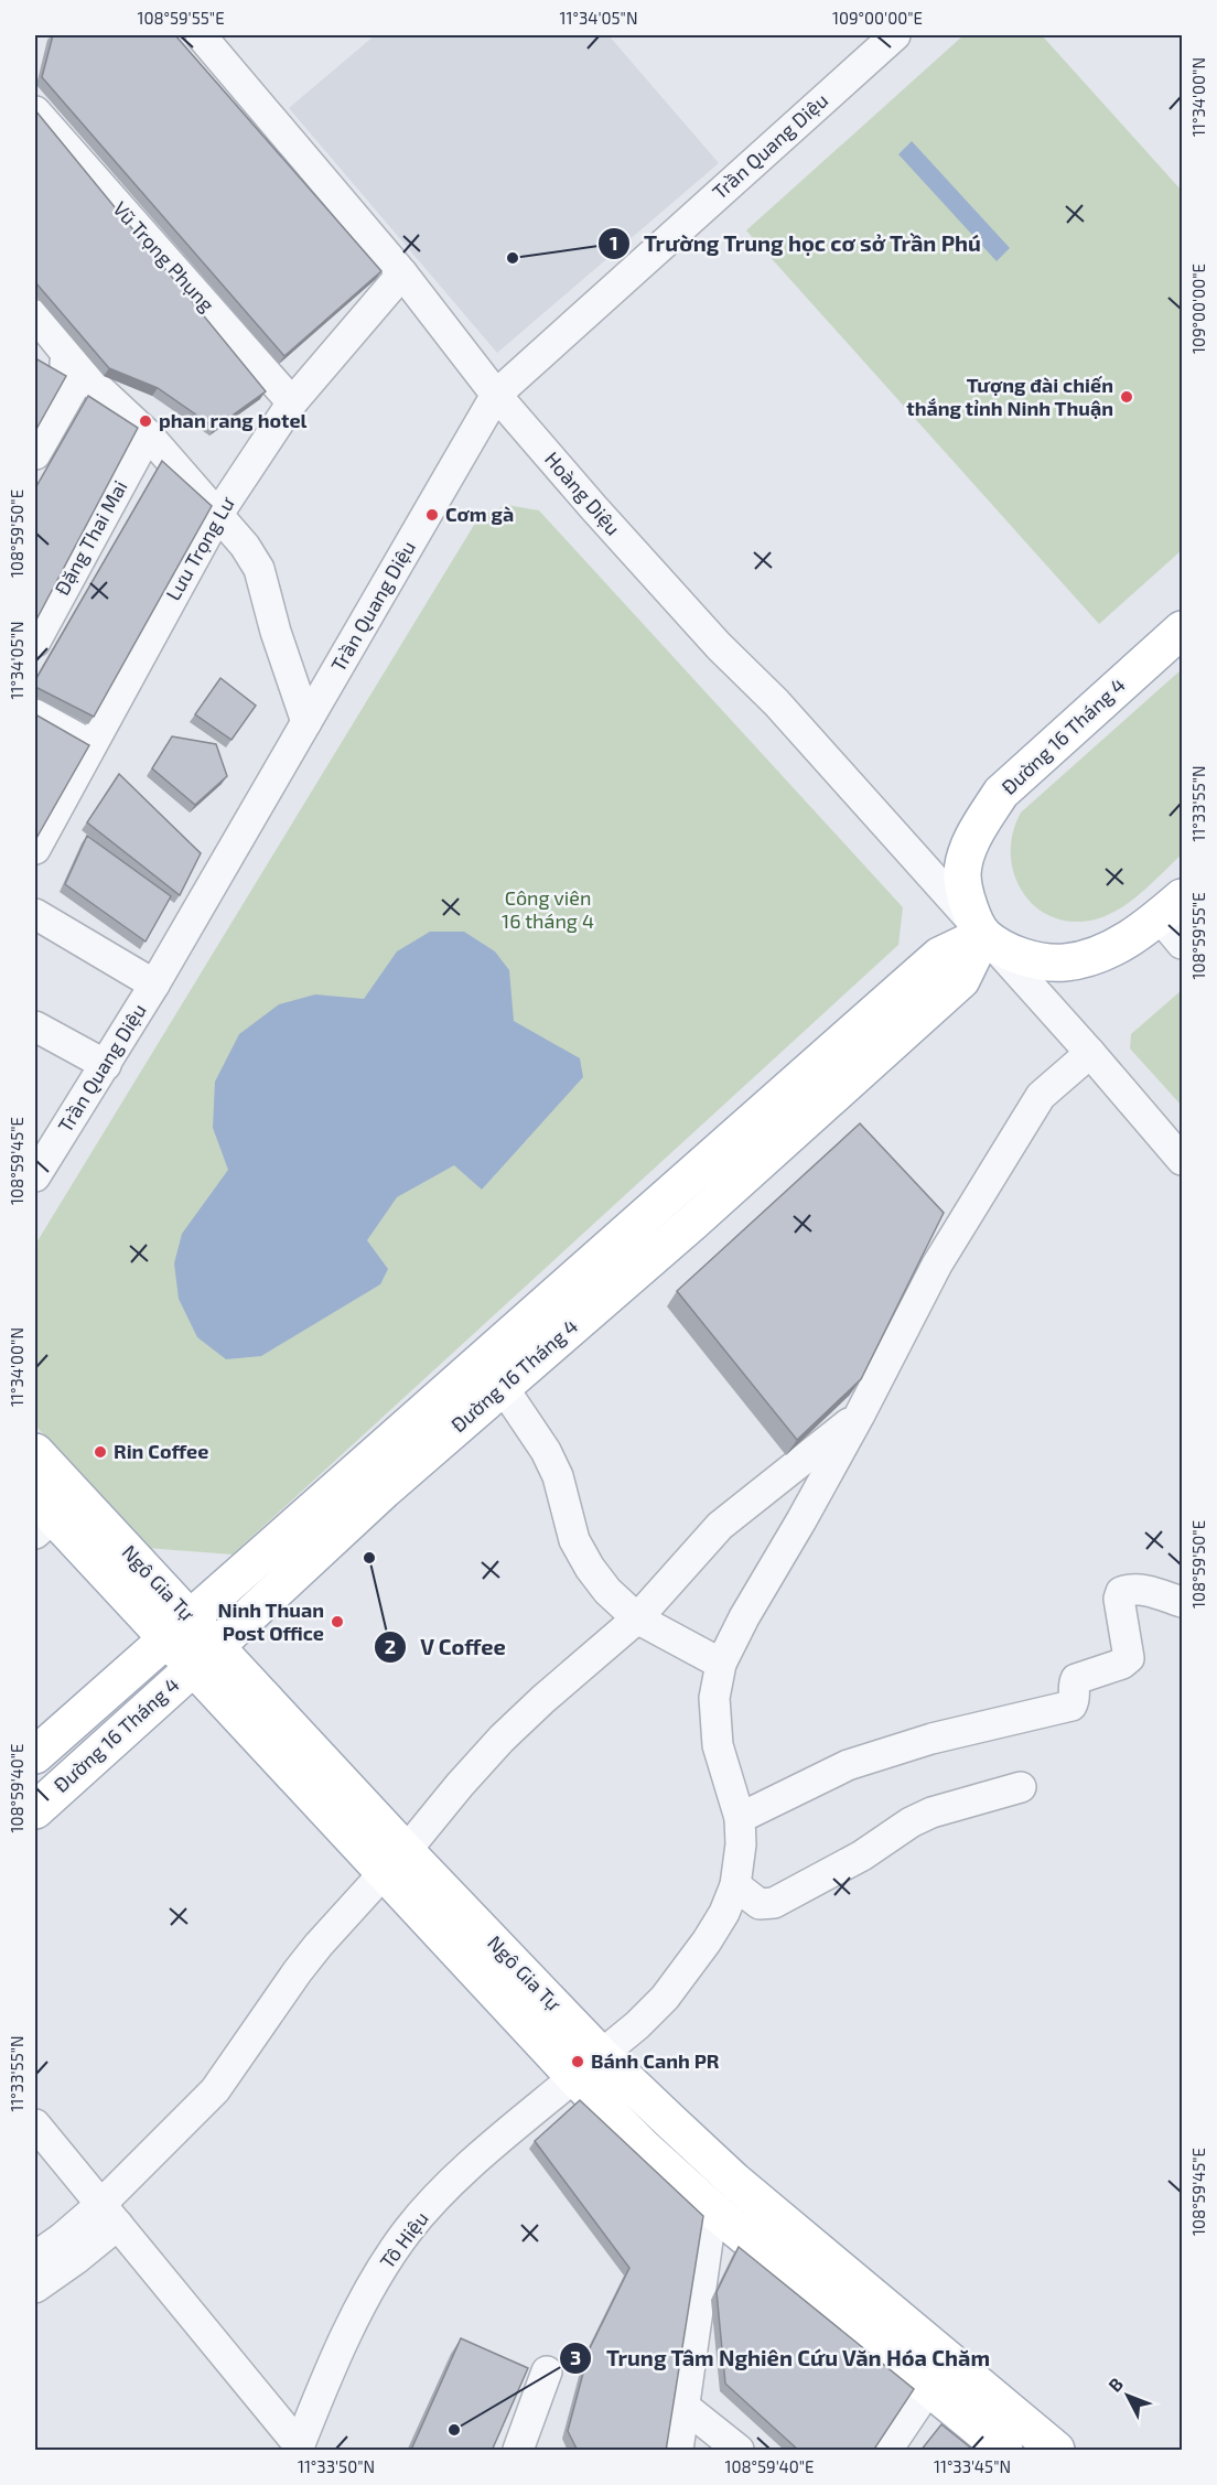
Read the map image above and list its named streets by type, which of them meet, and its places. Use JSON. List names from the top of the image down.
{
  "streets": {
    "main road": ["Đường 16 Tháng 4", "Ngô Gia Tự"],
    "street": [
      "Trần Quang Diệu",
      "Vũ Trọng Phụng",
      "Hoàng Diệu",
      "Đặng Thai Mai",
      "Lưu Trọng Lư",
      "Tô Hiệu"
    ]
  },
  "crossings": [
    ["Trần Quang Diệu", "Hoàng Diệu"],
    ["Vũ Trọng Phụng", "Lưu Trọng Lư"],
    ["Hoàng Diệu", "Lưu Trọng Lư"],
    ["Hoàng Diệu", "Đường 16 Tháng 4"],
    ["Đường 16 Tháng 4", "Ngô Gia Tự"],
    ["Ngô Gia Tự", "Tô Hiệu"]
  ],
  "parks": ["Công viên 16 tháng 4"],
  "places": [
    "Trường Trung học cơ sở Trần Phú",
    "Tượng đài chiến thắng tỉnh Ninh Thuận",
    "phan rang hotel",
    "Cơm gà",
    "Rin Coffee",
    "V Coffee",
    "Ninh Thuan Post Office",
    "Bánh Canh PR",
    "Trung Tâm Nghiên Cứu Văn Hóa Chăm"
  ],
  "north": "top left",
  "coordinates": [
    "108°59'55\"E",
    "11°34'05\"N",
    "109°00'00\"E",
    "11°34'00\"N",
    "108°59'50\"E",
    "11°33'55\"N",
    "108°59'45\"E",
    "108°59'40\"E",
    "11°33'50\"N",
    "11°33'45\"N"
  ]
}
